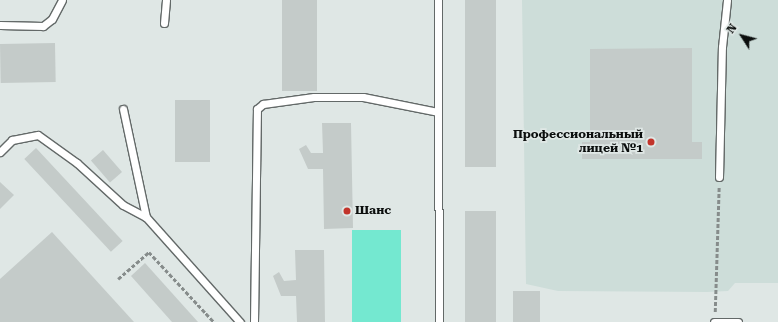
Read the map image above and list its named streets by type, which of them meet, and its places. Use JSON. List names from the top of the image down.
{
  "places": ["Профессиональный лицей №1", "Шанс"],
  "north": "top left"
}
